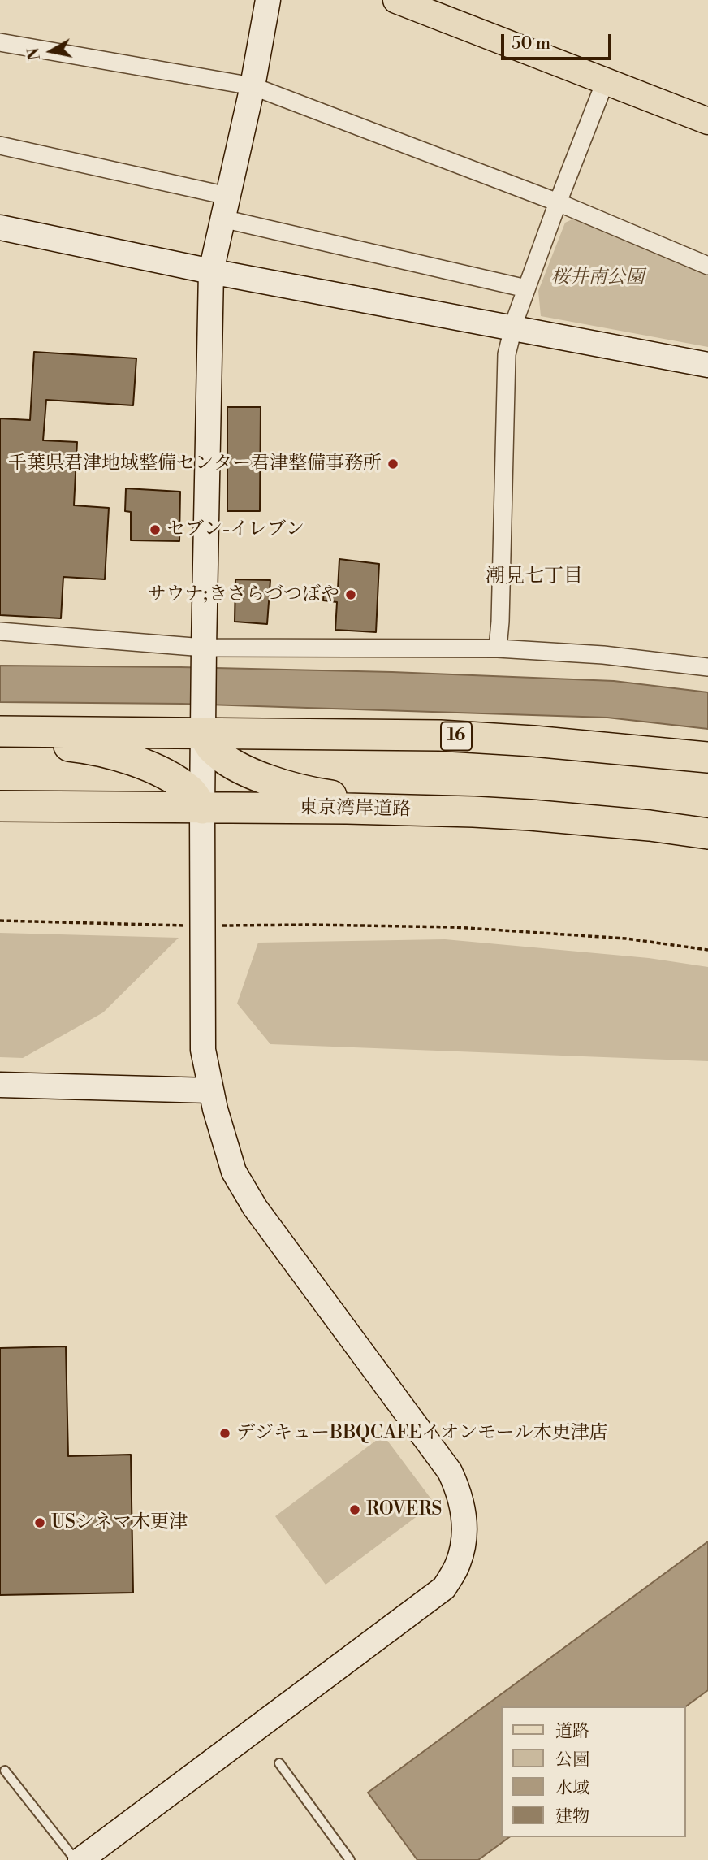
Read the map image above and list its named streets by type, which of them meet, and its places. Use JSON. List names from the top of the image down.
{
  "streets": {
    "highway": ["16", "東京湾岸道路"]
  },
  "districts": ["潮見七丁目"],
  "parks": ["桜井南公園"],
  "places": [
    "千葉県君津地域整備センター君津整備事務所",
    "セブン-イレブン",
    "サウナ;きさらづつぼや",
    "デジキューBBQCAFEイオンモール木更津店",
    "ROVERS",
    "USシネマ木更津"
  ],
  "legend": [
    "道路",
    "公園",
    "水域",
    "建物"
  ],
  "scale_bar": "50 m",
  "north": "left"
}
